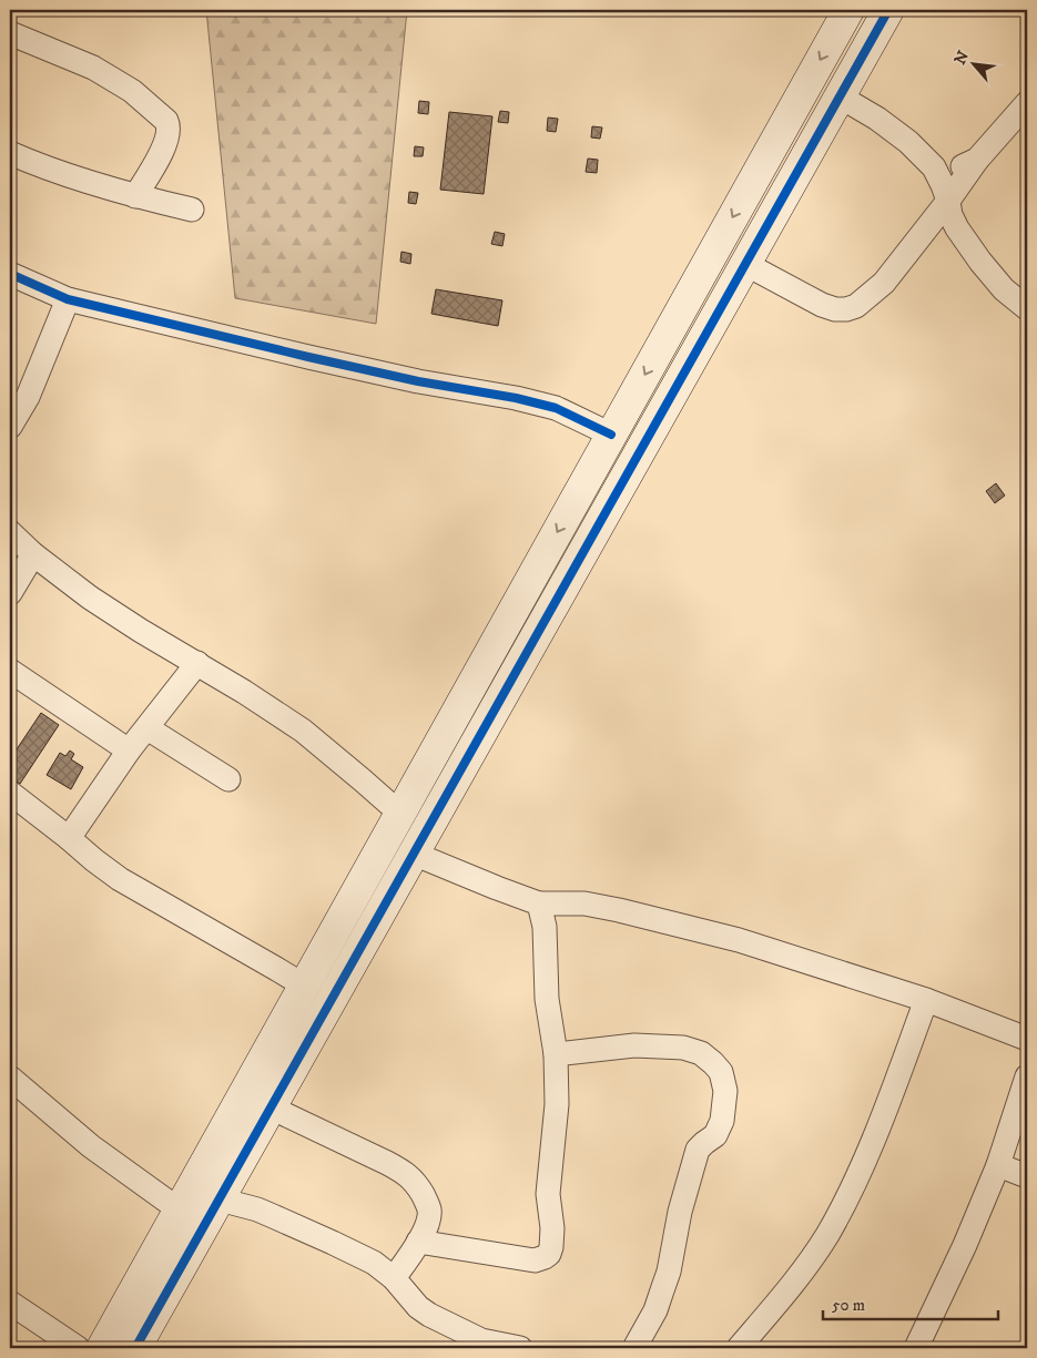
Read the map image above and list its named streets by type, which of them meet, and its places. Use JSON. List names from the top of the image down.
{
  "scale_bar": "50 m",
  "north": "top left"
}
